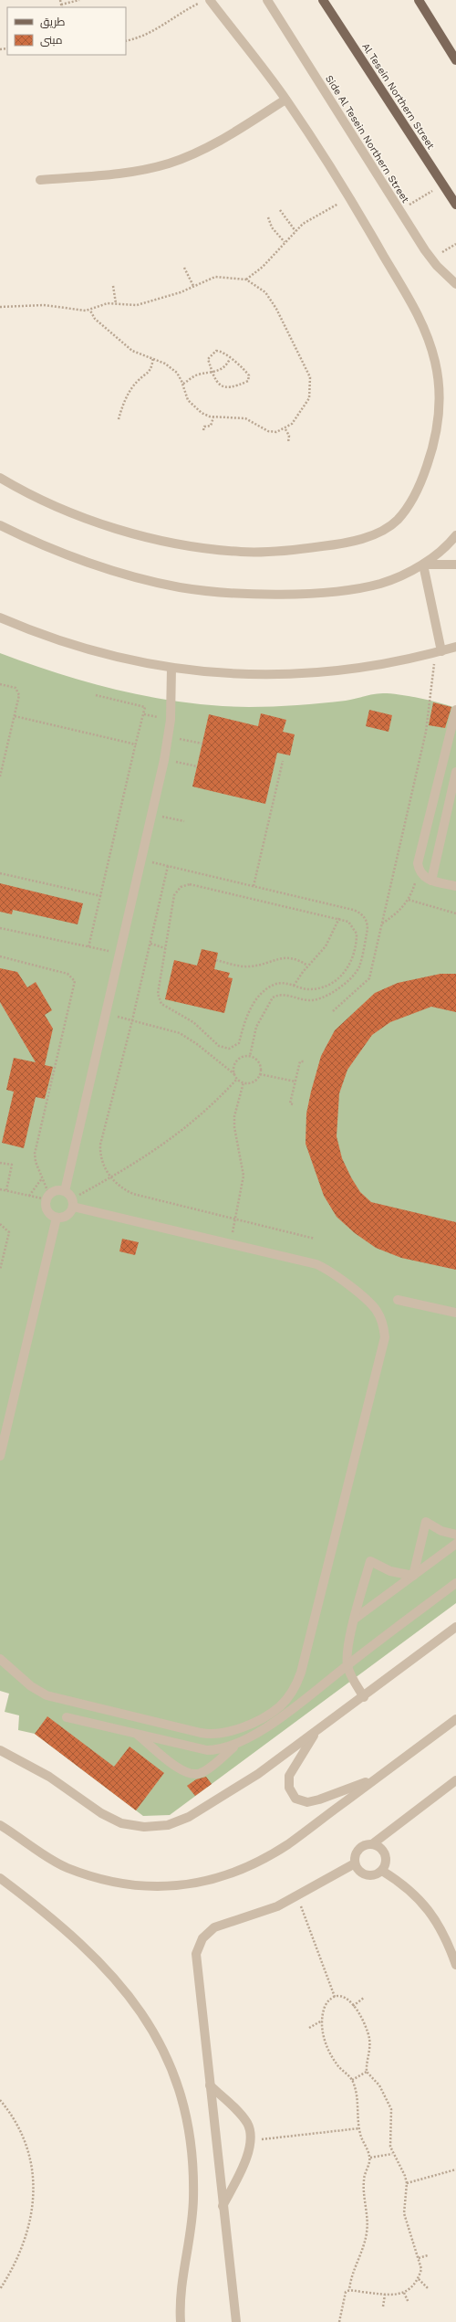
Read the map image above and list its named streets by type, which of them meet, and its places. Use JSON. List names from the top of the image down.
{
  "streets": {
    "main road": ["Al Tesein Northern Street"],
    "street": ["Side Al Tesein Northern Street"]
  },
  "legend": ["طريق", "مبنى"]
}
